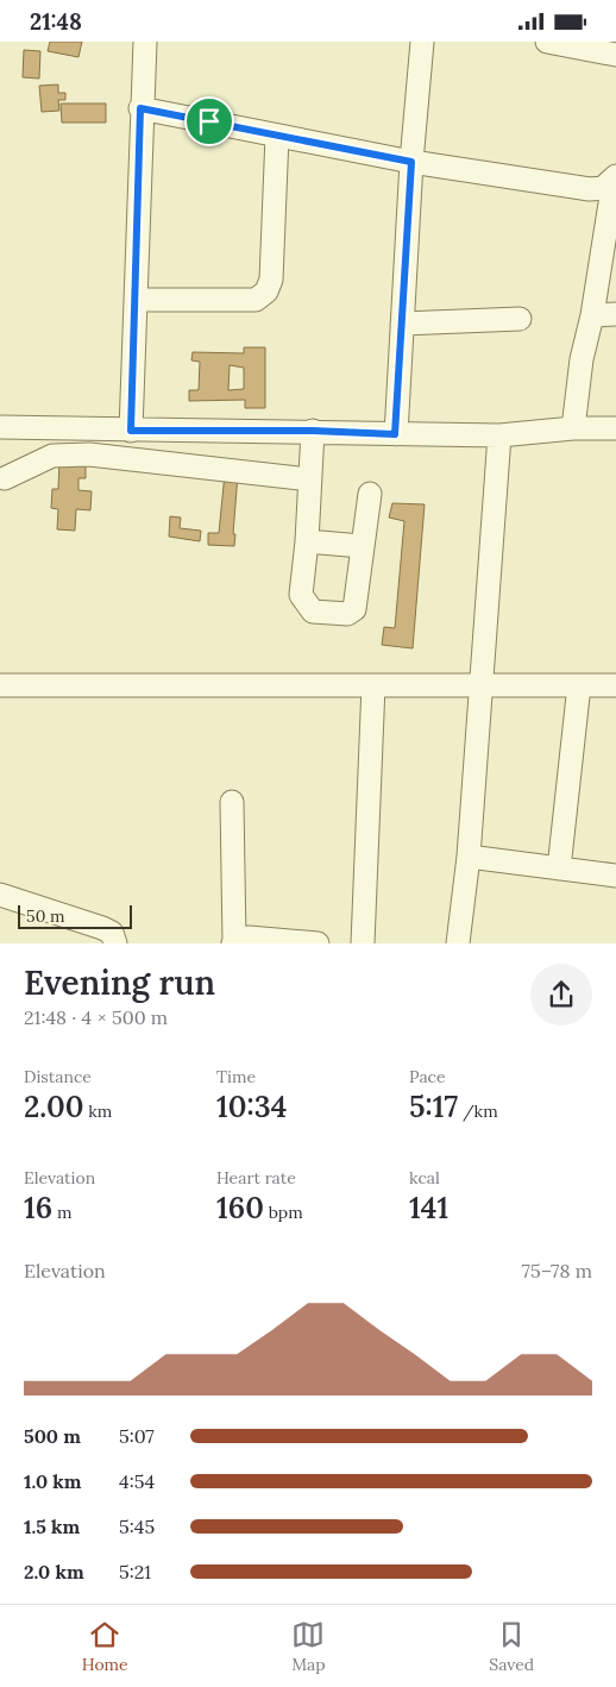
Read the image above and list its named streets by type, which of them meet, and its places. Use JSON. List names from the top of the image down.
{
  "scale_bar": "50 m",
  "page": {
    "status": "21:48",
    "scale": "50 m",
    "heading": ["Evening run", "21:48 · 4 × 500 m"],
    "stats": [
      ["Distance", "2.00 km"],
      ["Time", "10:34"],
      ["Pace", "5:17 /km"],
      ["Elevation", "16 m"],
      ["Heart rate", "160 bpm"],
      ["kcal", "141"]
    ],
    "chart": ["Elevation", "75–78 m"],
    "list": [
      {
        "name": "500 m",
        "note": "5:07"
      },
      {
        "name": "1.0 km",
        "note": "4:54"
      },
      {
        "name": "1.5 km",
        "note": "5:45"
      },
      {
        "name": "2.0 km",
        "note": "5:21"
      }
    ],
    "tabs": ["Home", "Map", "Saved"]
  }
}
